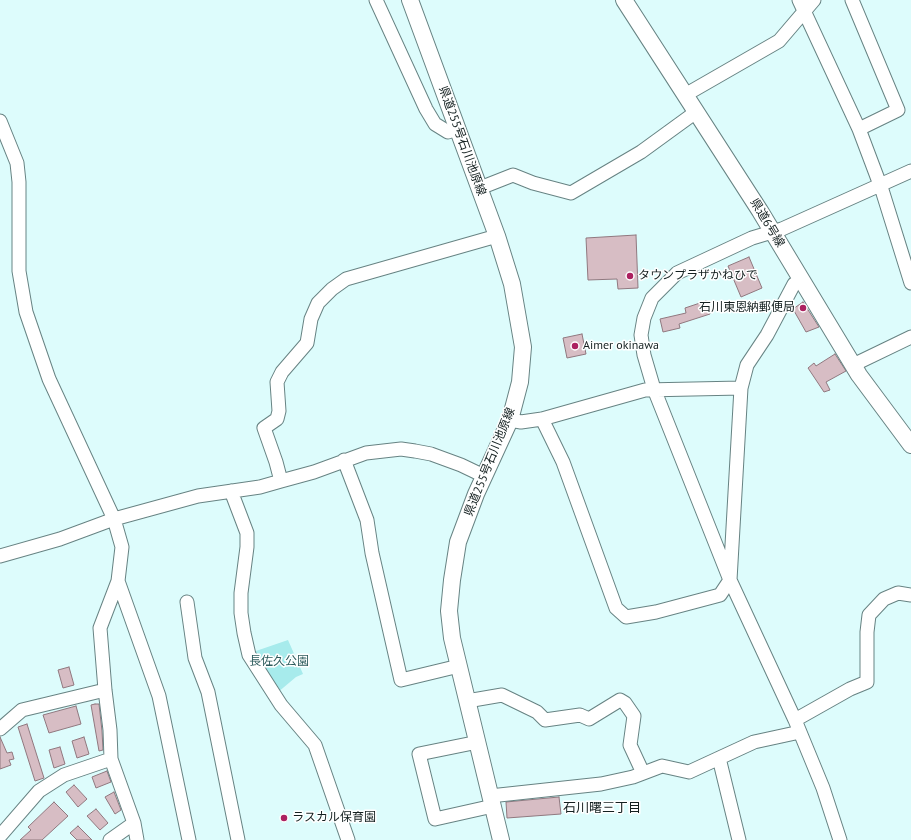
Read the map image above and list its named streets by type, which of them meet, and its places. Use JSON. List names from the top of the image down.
{
  "streets": {
    "main road": ["県道255号石川池原線", "県道6号線"]
  },
  "districts": ["石川曙三丁目"],
  "parks": ["長佐久公園"],
  "places": [
    "タウンプラザかねひで",
    "石川東恩納郵便局",
    "Aimer okinawa",
    "ラスカル保育園"
  ]
}
